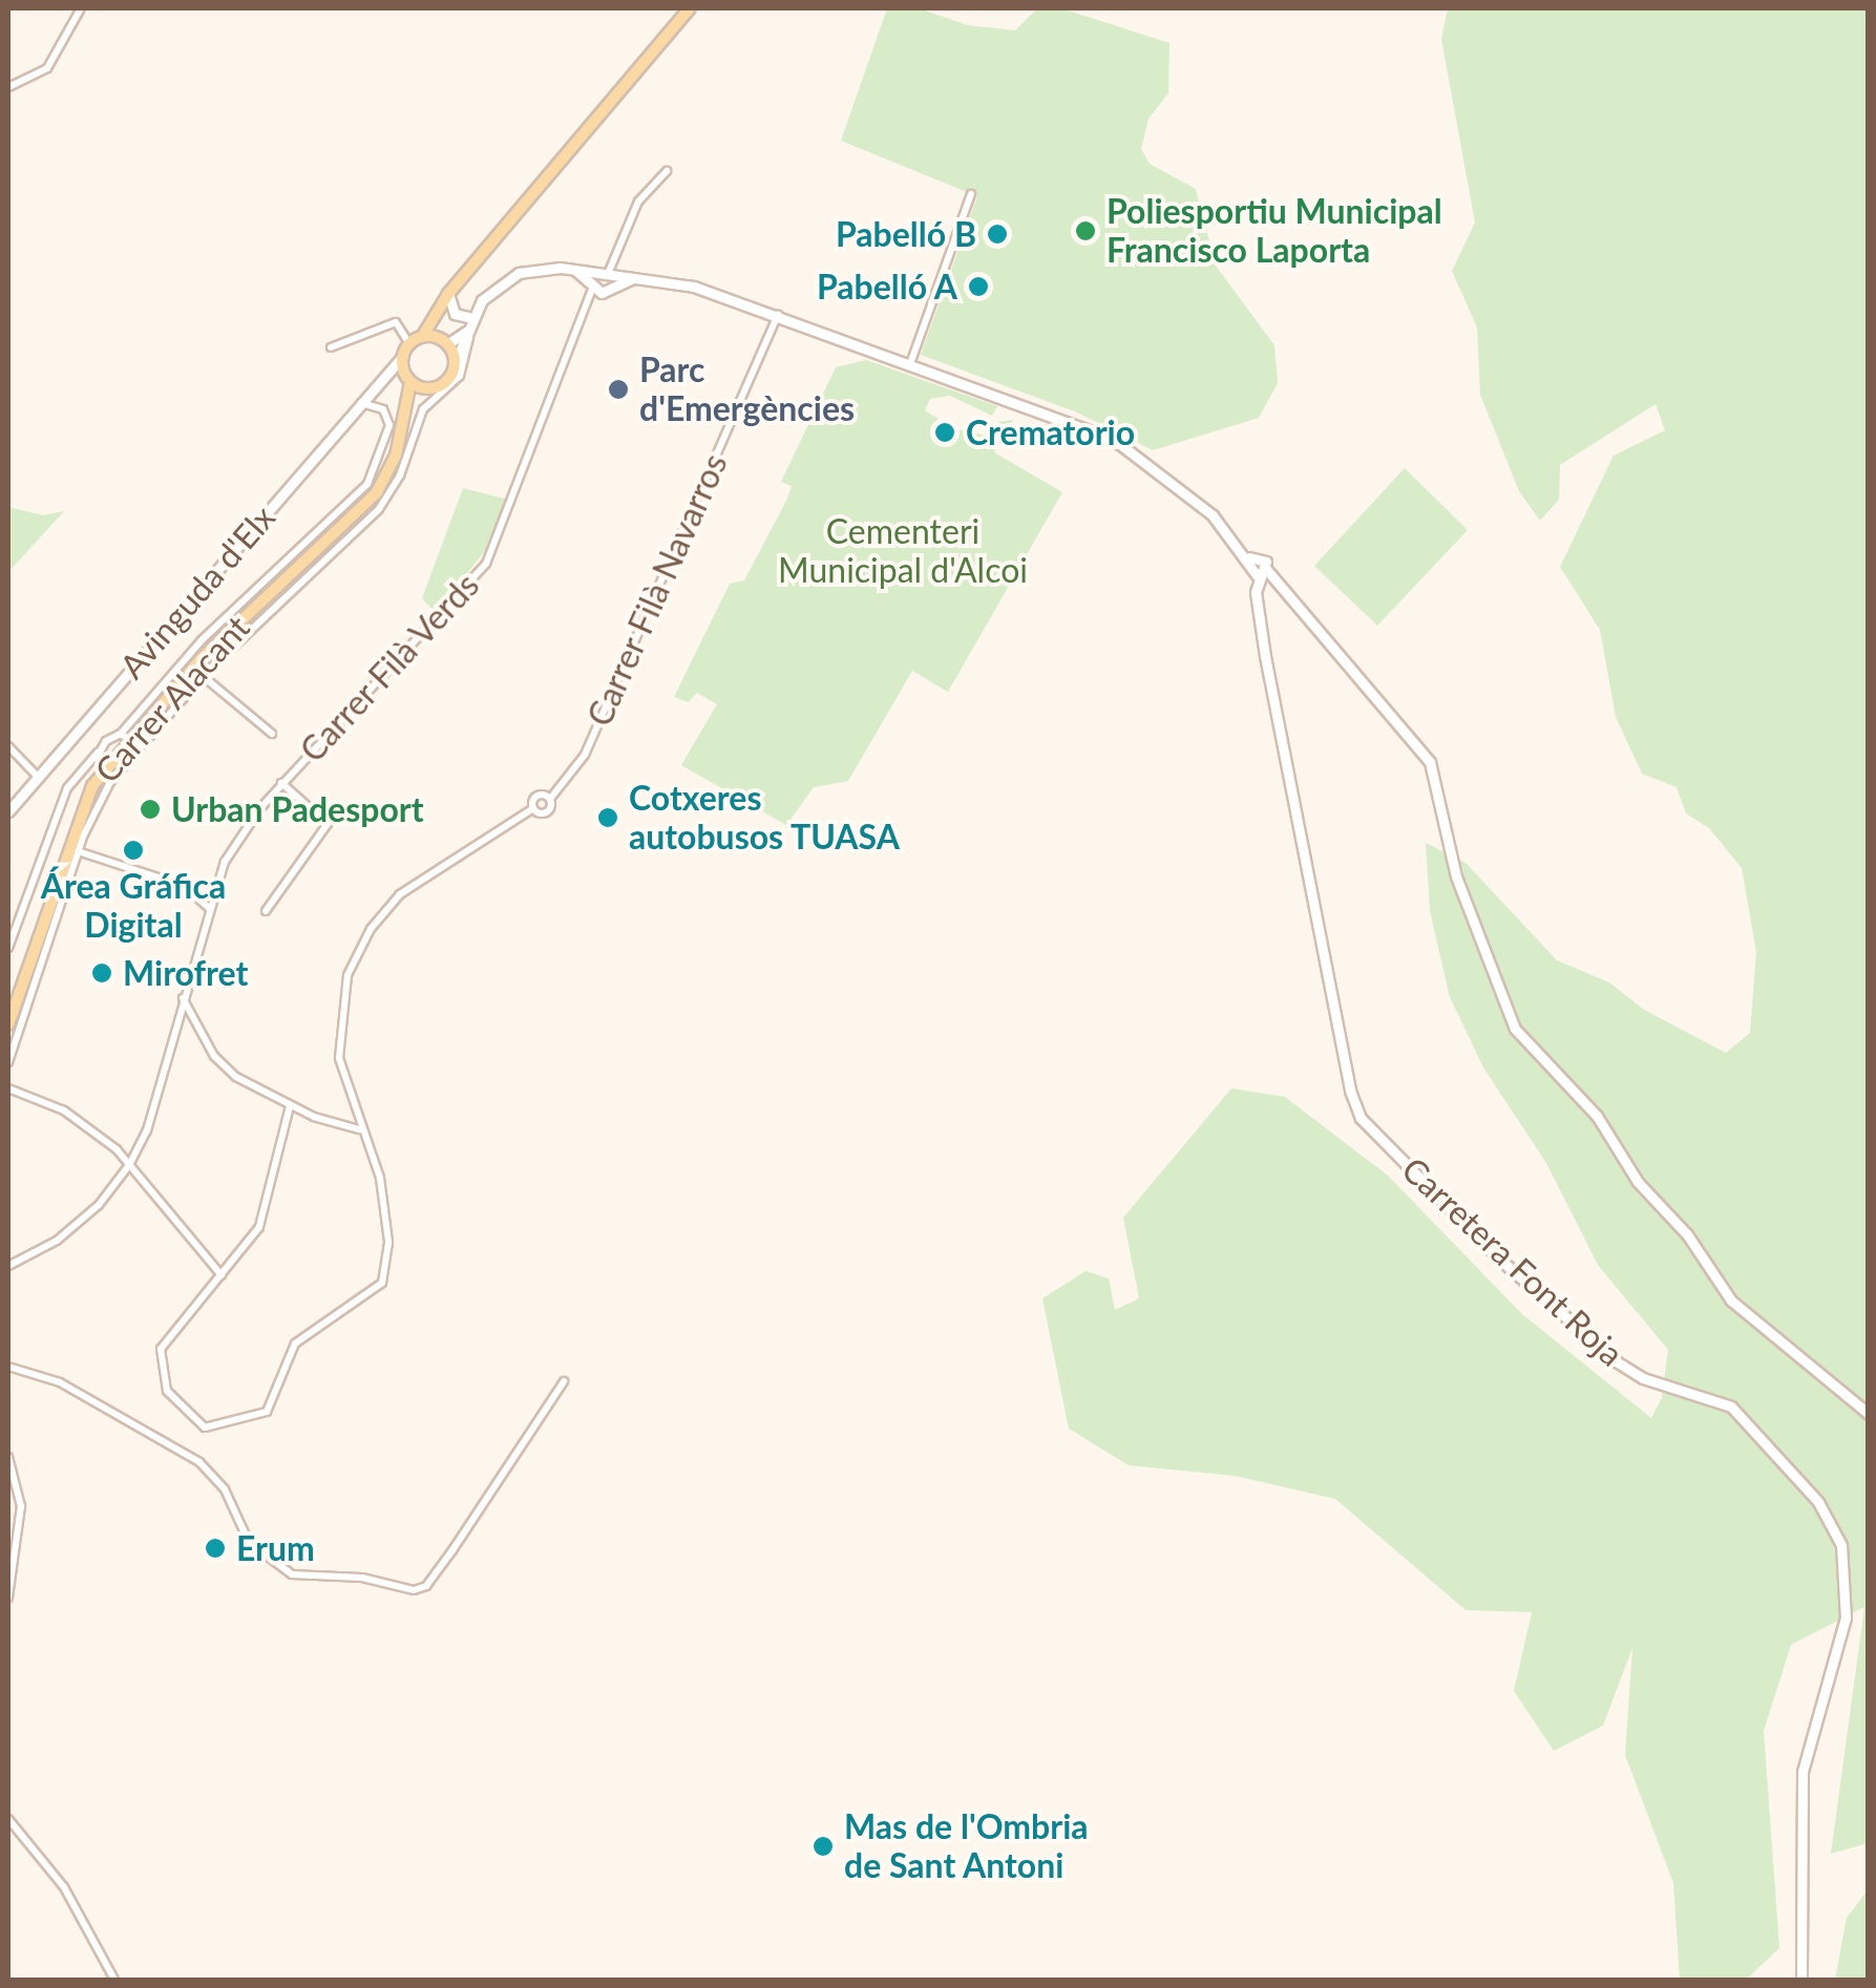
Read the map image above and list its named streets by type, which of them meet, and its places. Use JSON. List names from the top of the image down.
{
  "streets": {
    "main road": ["Carrer Alacant"],
    "street": [
      "Carrer Filà Navarros",
      "Avinguda d'Elx",
      "Carrer Filà Verds",
      "Carretera Font Roja"
    ]
  },
  "crossings": [
    ["Avinguda d'Elx", "Carrer Alacant"],
    ["Carrer Filà Verds", "Carrer Alacant"]
  ],
  "parks": ["Cementeri Municipal d'Alcoi"],
  "places": [
    "Poliesportiu Municipal Francisco Laporta",
    "Pabelló B",
    "Pabelló A",
    "Parc d'Emergències",
    "Crematorio",
    "Urban Padesport",
    "Cotxeres autobusos TUASA",
    "Área Gráfica Digital",
    "Mirofret",
    "Erum",
    "Mas de l'Ombria de Sant Antoni"
  ]
}
